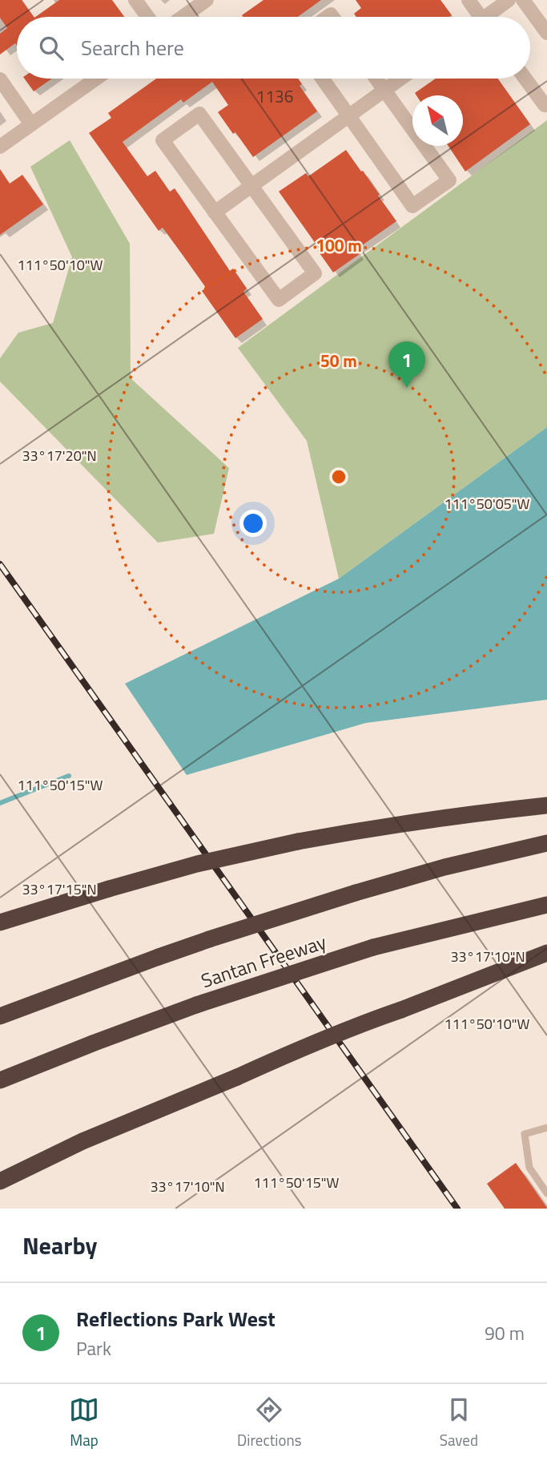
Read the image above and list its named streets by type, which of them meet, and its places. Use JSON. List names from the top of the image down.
{
  "streets": {
    "highway": ["Santan Freeway"]
  },
  "house_numbers": ["1136"],
  "north": "top left",
  "page": {
    "search": "Search here",
    "pins": "1",
    "heading": "Nearby",
    "list": [
      {
        "mark": "1",
        "name": "Reflections Park West",
        "note": "Park",
        "value": "90 m"
      }
    ],
    "nav": ["Map", "Directions", "Saved"]
  },
  "coordinates": [
    "111°50'10\"W",
    "33°17'20\"N",
    "111°50'05\"W",
    "111°50'15\"W",
    "33°17'15\"N",
    "33°17'10\"N"
  ],
  "rings": ["100 m", "50 m"]
}
